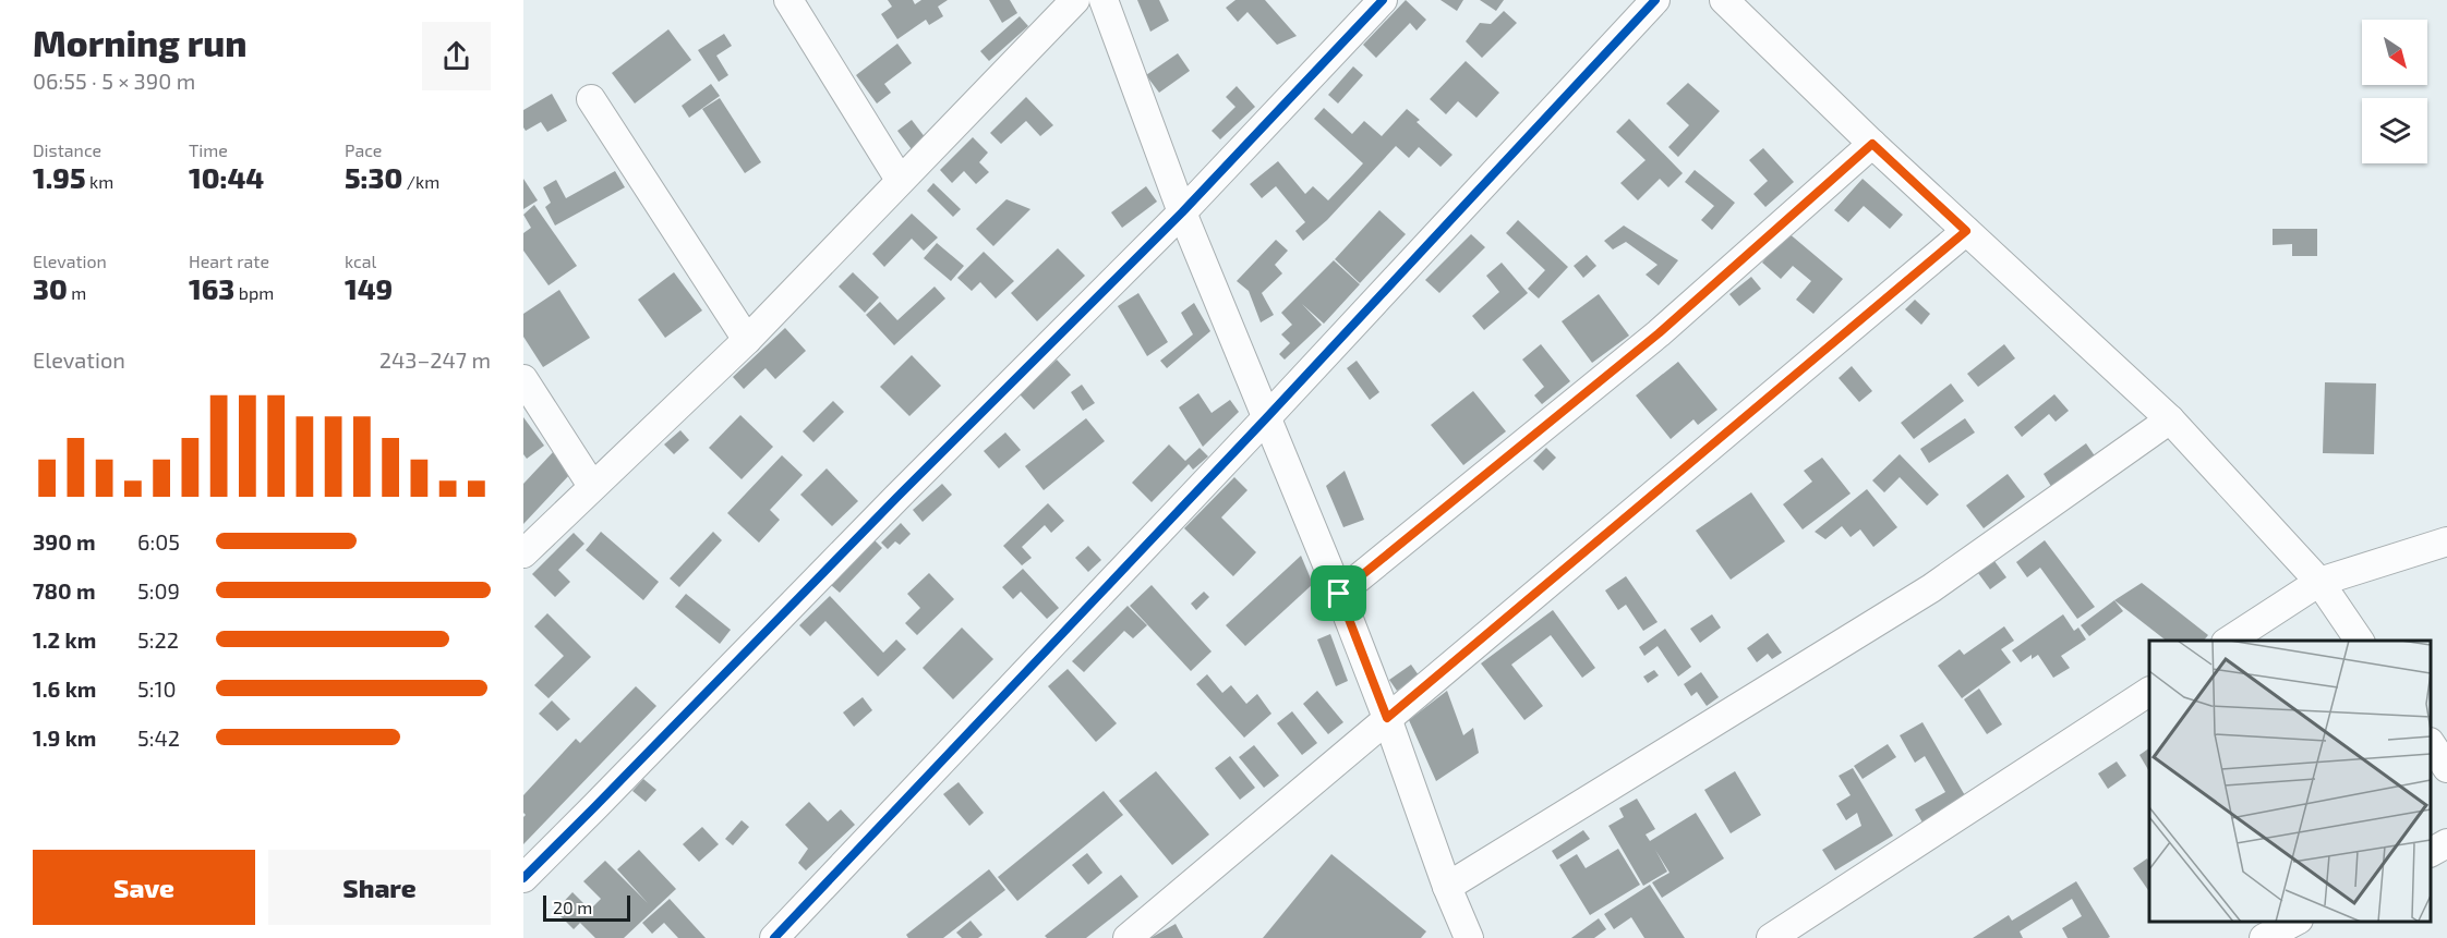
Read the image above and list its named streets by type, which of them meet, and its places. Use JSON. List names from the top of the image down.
{
  "scale_bar": "20 m",
  "north": "bottom right",
  "page": {
    "heading": ["Morning run", "06:55 · 5 × 390 m"],
    "stats": [
      ["Distance", "1.95 km"],
      ["Time", "10:44"],
      ["Pace", "5:30 /km"],
      ["Elevation", "30 m"],
      ["Heart rate", "163 bpm"],
      ["kcal", "149"]
    ],
    "chart": ["Elevation", "243–247 m"],
    "list": [
      {
        "name": "390 m",
        "note": "6:05"
      },
      {
        "name": "780 m",
        "note": "5:09"
      },
      {
        "name": "1.2 km",
        "note": "5:22"
      },
      {
        "name": "1.6 km",
        "note": "5:10"
      },
      {
        "name": "1.9 km",
        "note": "5:42"
      }
    ],
    "buttons": ["Save", "Share"],
    "scale": "20 m"
  }
}
